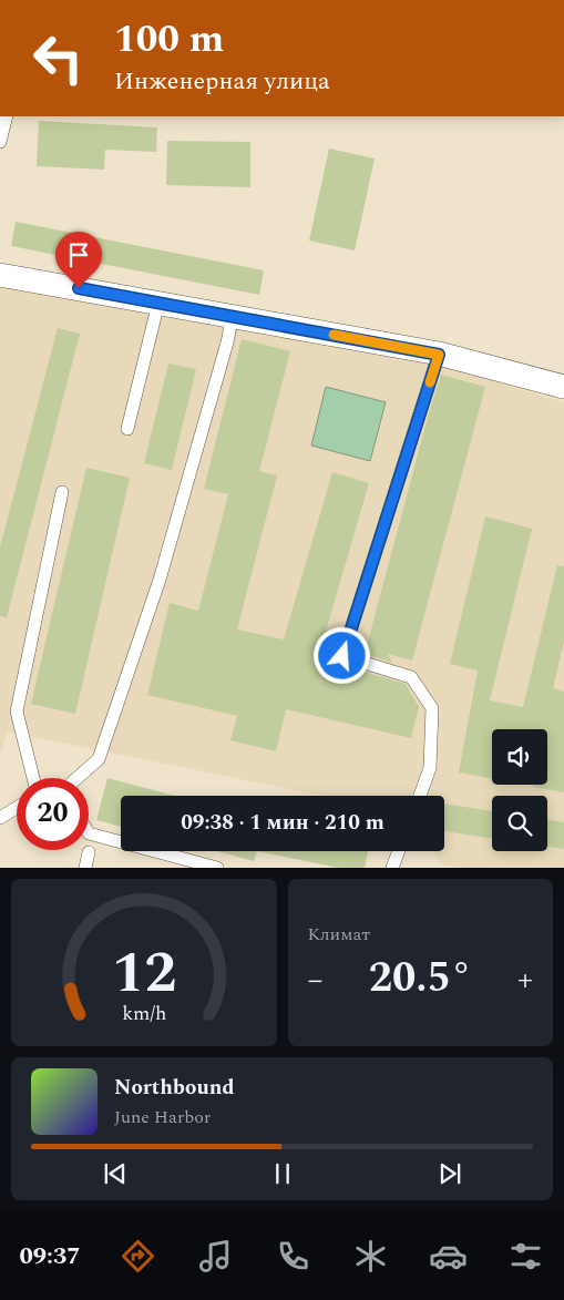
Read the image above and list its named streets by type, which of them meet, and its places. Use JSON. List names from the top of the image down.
{
  "page": {
    "turn": ["100 m", "Инженерная улица"],
    "limit": "20",
    "trip": "09:38 · 1 мин · 210 m",
    "tile": "Климат",
    "heat": ["−", "20.5°", "+"],
    "song": ["Northbound", "June Harbor"],
    "tabs": "09:37",
    "gauge": ["12", "km/h"]
  }
}
